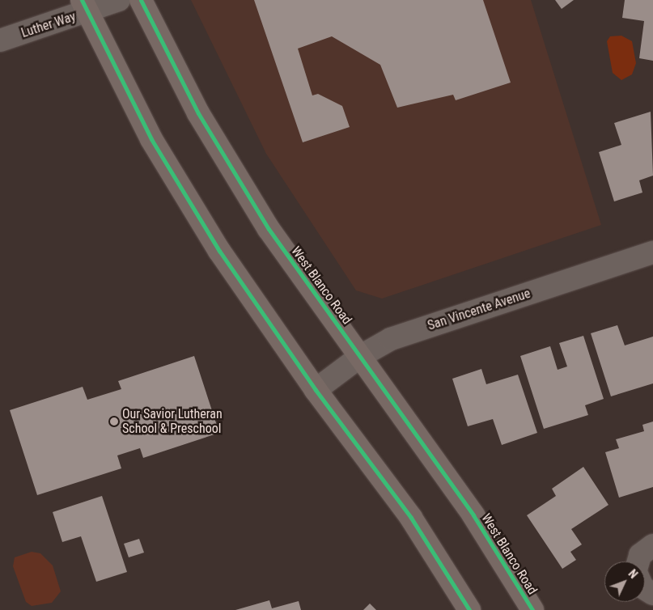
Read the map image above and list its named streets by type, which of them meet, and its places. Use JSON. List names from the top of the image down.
{
  "streets": {
    "main road": ["West Blanco Road"],
    "street": ["Luther Way", "San Vincente Avenue"]
  },
  "crossings": [
    ["West Blanco Road", "San Vincente Avenue"]
  ],
  "places": ["Our Savior Lutheran School & Preschool"],
  "north": "top right"
}
